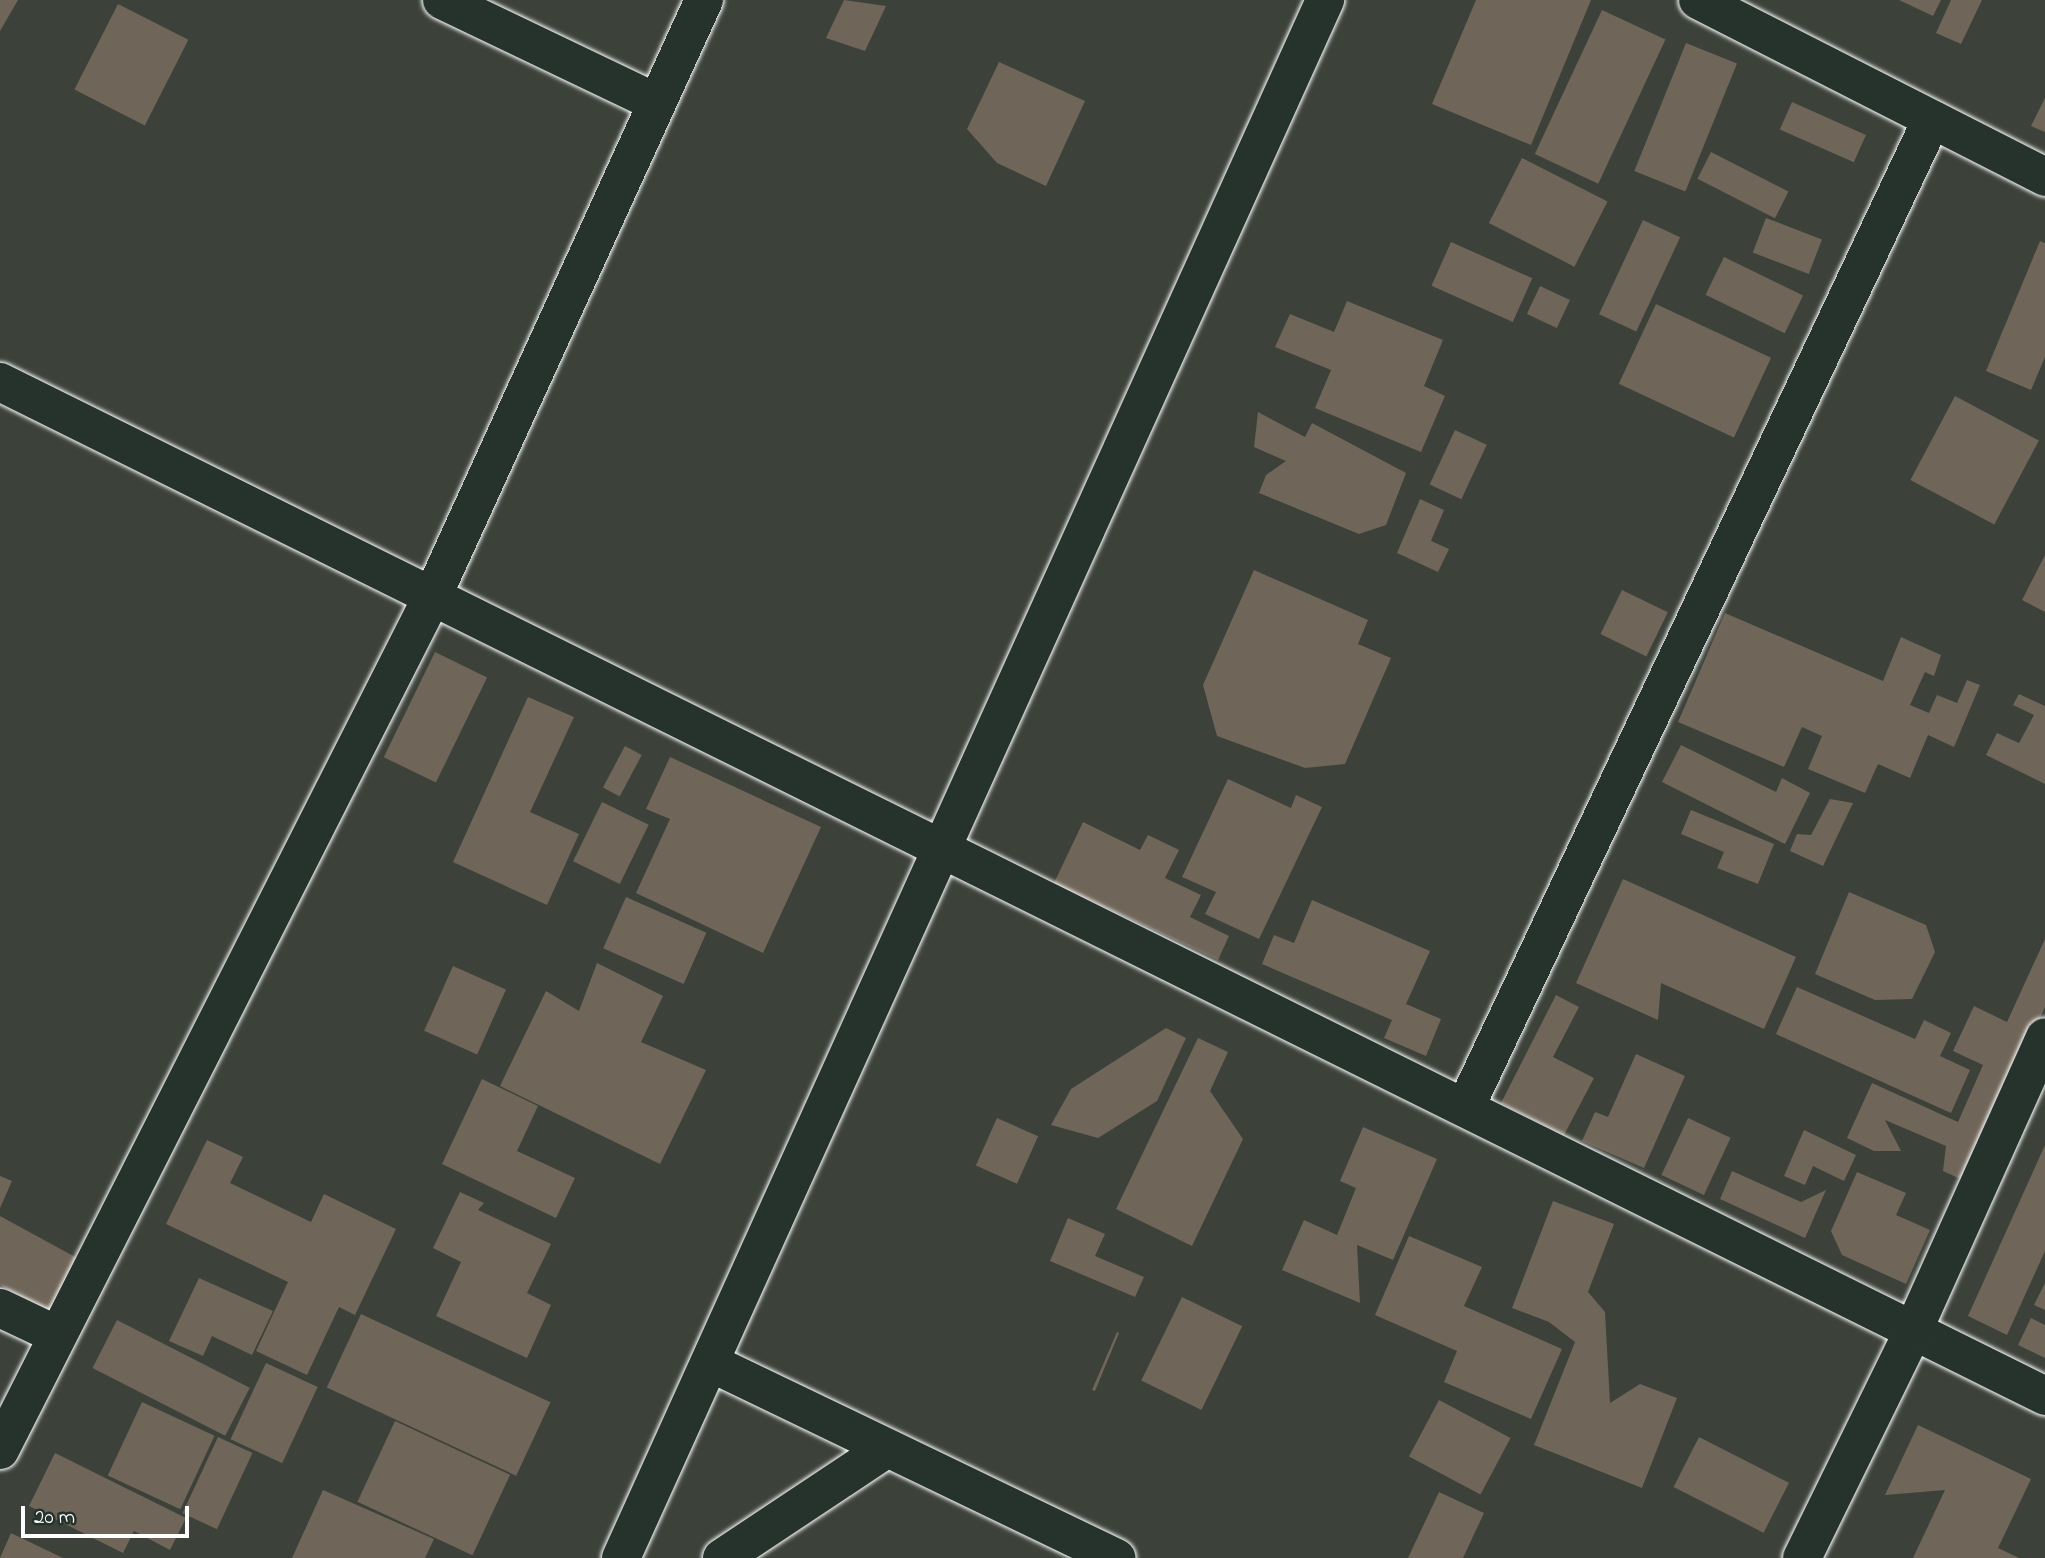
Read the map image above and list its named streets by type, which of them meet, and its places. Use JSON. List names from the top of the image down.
{
  "scale_bar": "20 m"
}
